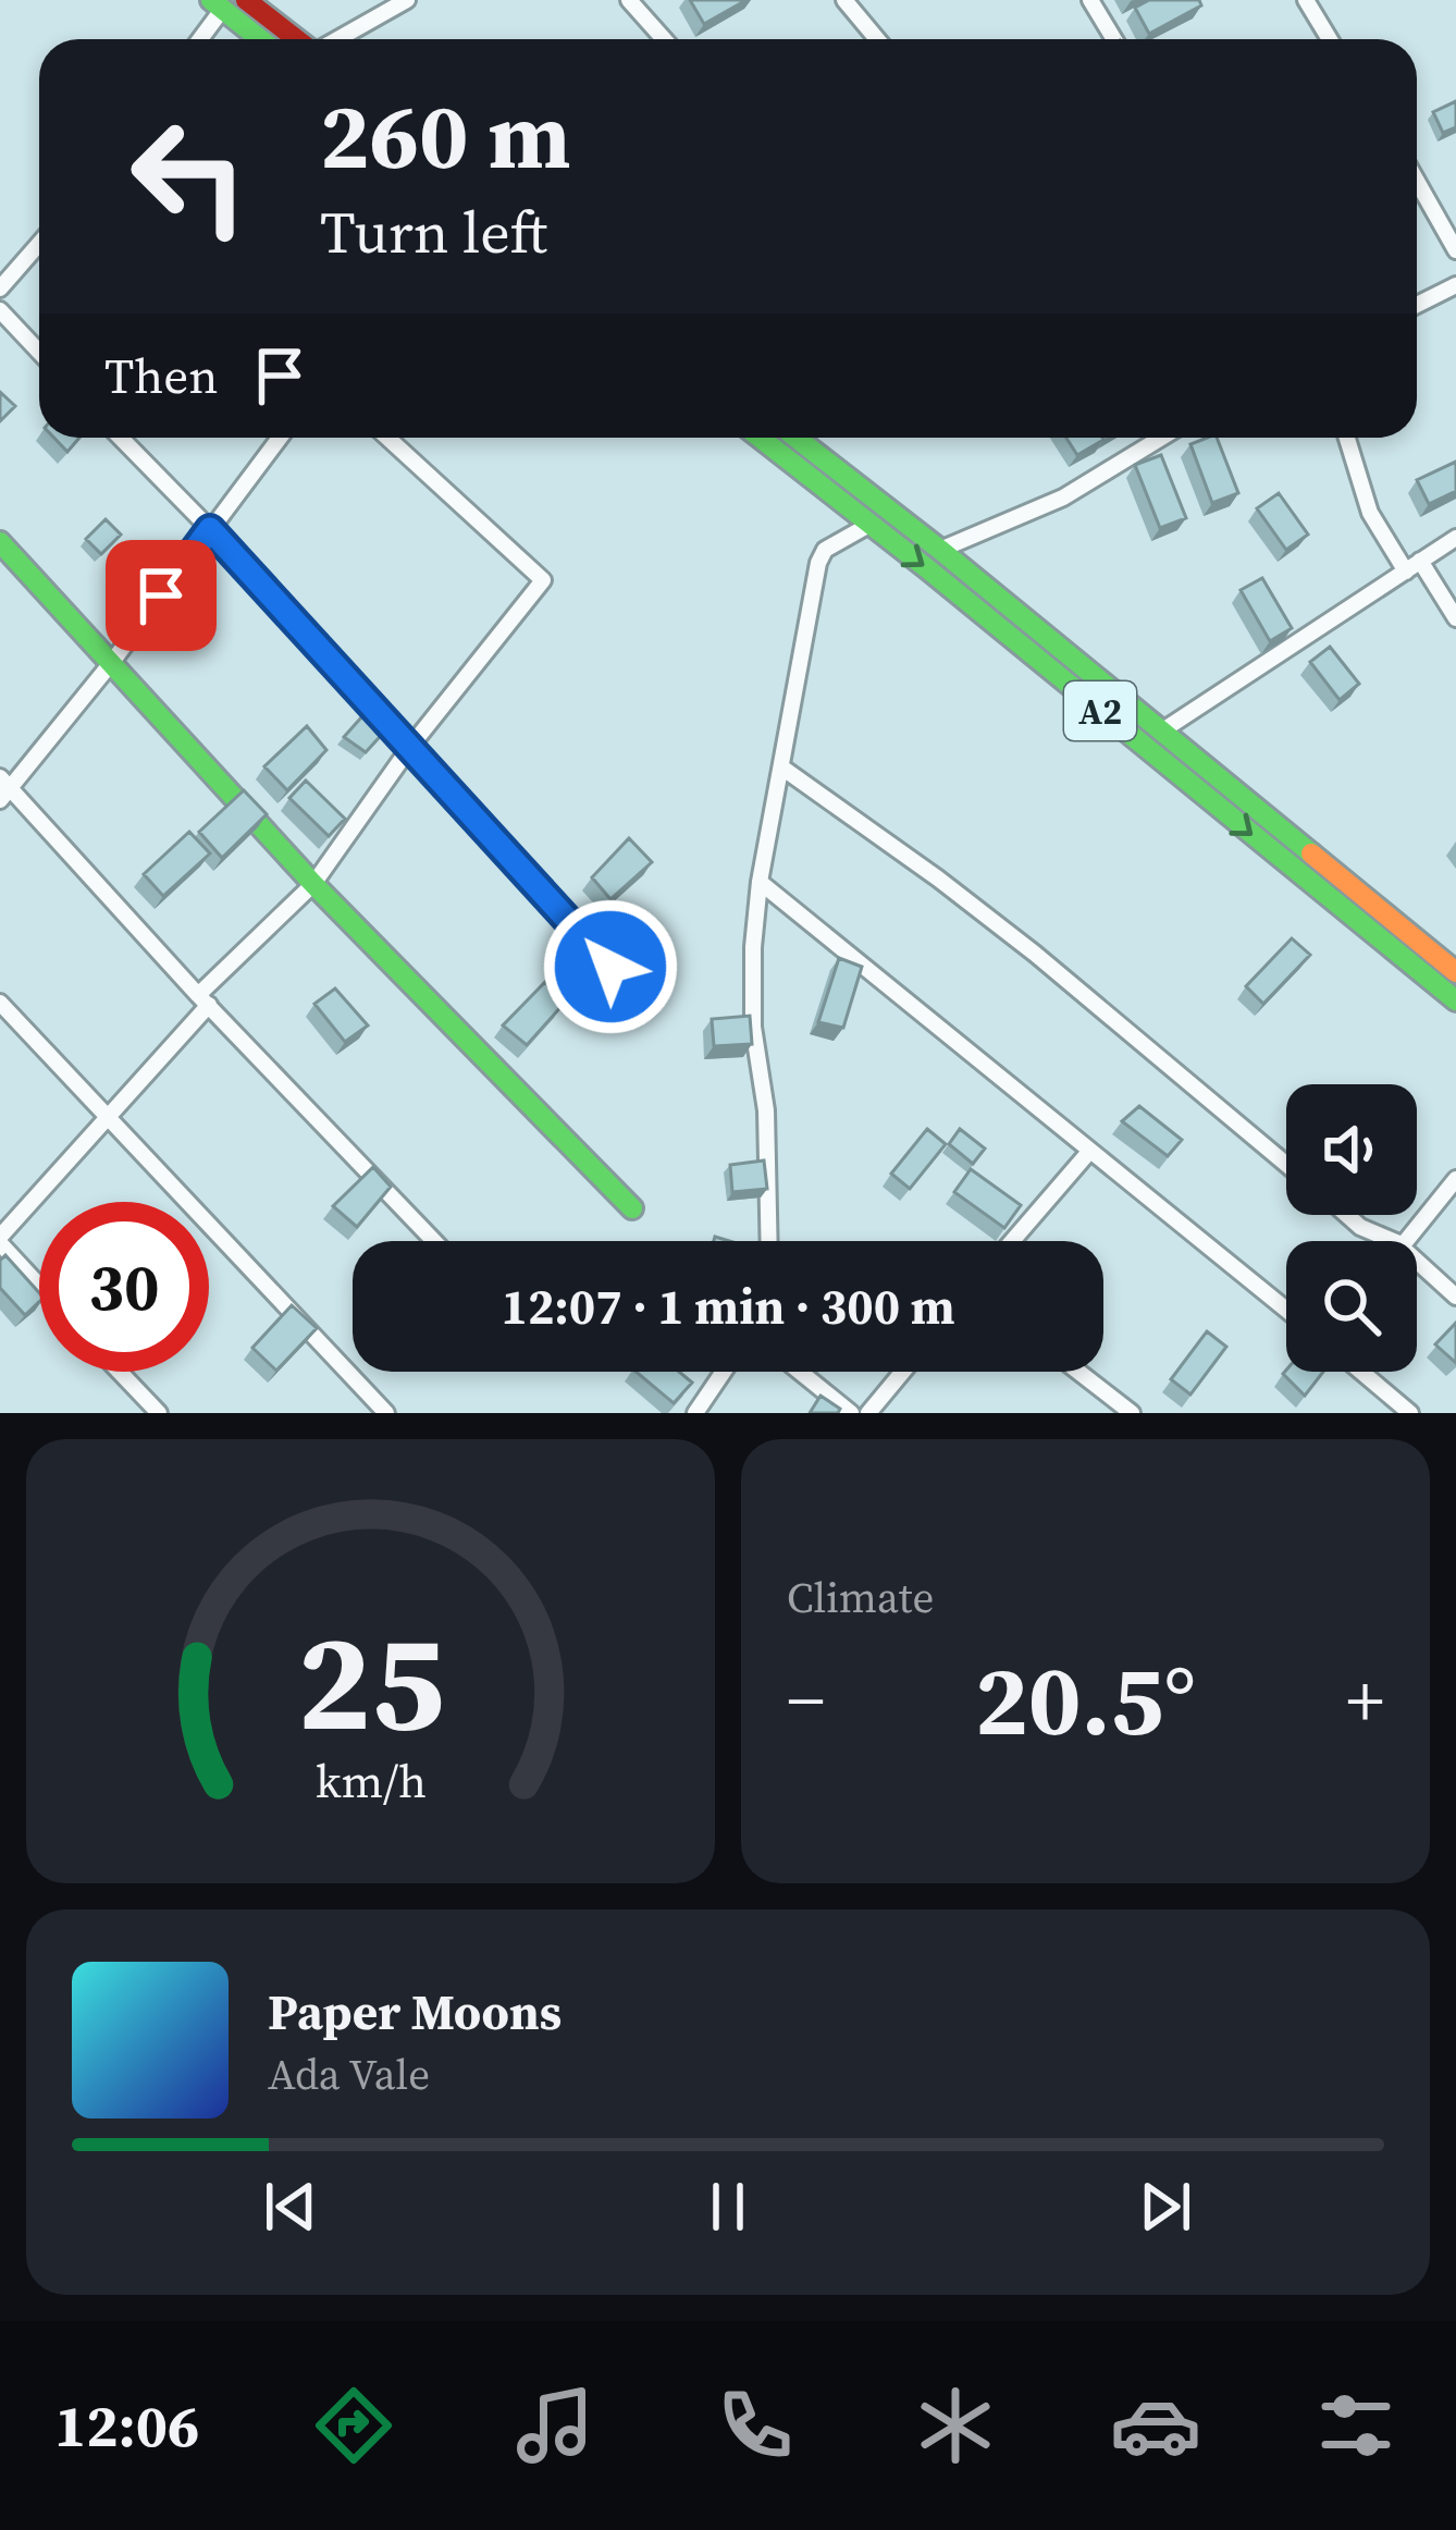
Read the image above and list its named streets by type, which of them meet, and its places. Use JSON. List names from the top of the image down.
{
  "streets": {
    "main road": ["A2"]
  },
  "page": {
    "turn": ["260 m", "Turn left"],
    "then": "Then",
    "limit": "30",
    "trip": "12:07 · 1 min · 300 m",
    "tile": "Climate",
    "heat": ["−", "20.5°", "+"],
    "song": ["Paper Moons", "Ada Vale"],
    "tabs": "12:06",
    "gauge": ["25", "km/h"]
  }
}
